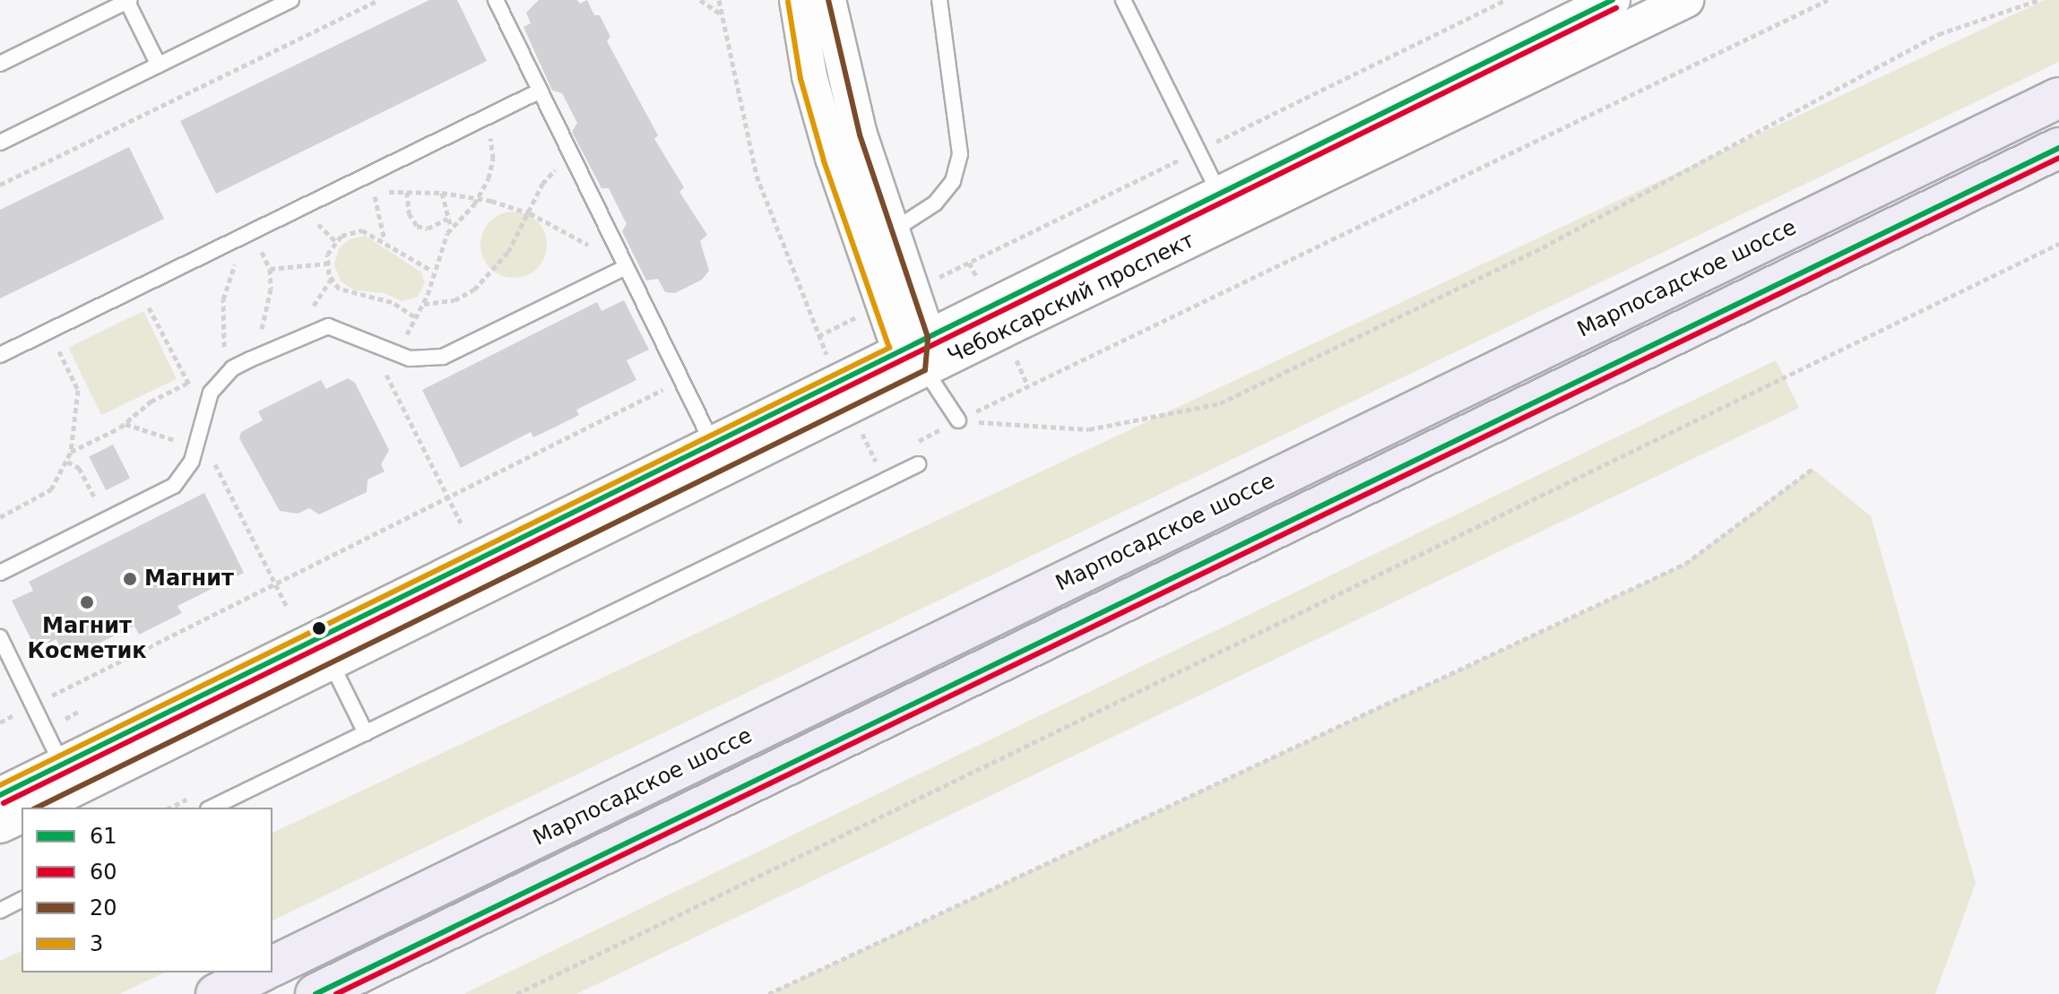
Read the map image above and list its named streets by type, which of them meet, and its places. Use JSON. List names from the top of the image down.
{
  "streets": {
    "main road": ["Марпосадское шоссе"],
    "street": ["Чебоксарский проспект"]
  },
  "places": ["Магнит", "Магнит Косметик"],
  "lines": [
    "transit line 61",
    "transit line 20",
    "transit line 3",
    "transit line 60"
  ],
  "legend": [
    "61",
    "60",
    "20",
    "3"
  ]
}
